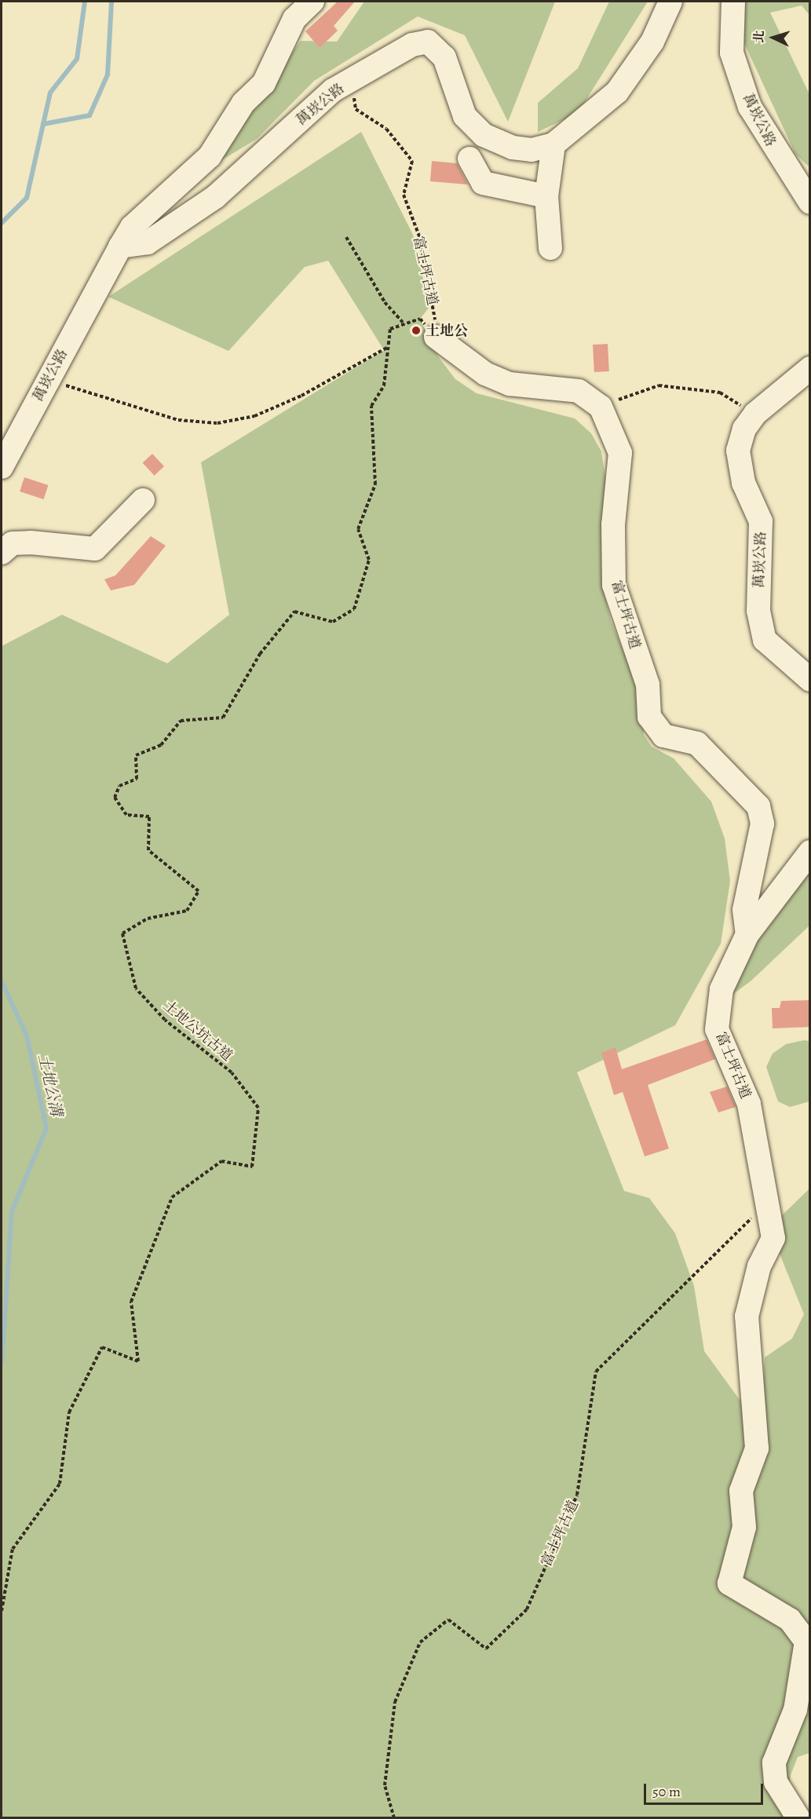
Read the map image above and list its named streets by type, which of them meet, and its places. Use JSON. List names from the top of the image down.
{
  "streets": {
    "street": ["萬崁公路", "富士坪古道"],
    "path": ["土地公坑古道"]
  },
  "crossings": [
    ["萬崁公路", "富士坪古道"]
  ],
  "water": ["土地公溝"],
  "places": ["土地公"],
  "scale_bar": "50 m",
  "north": "left"
}
